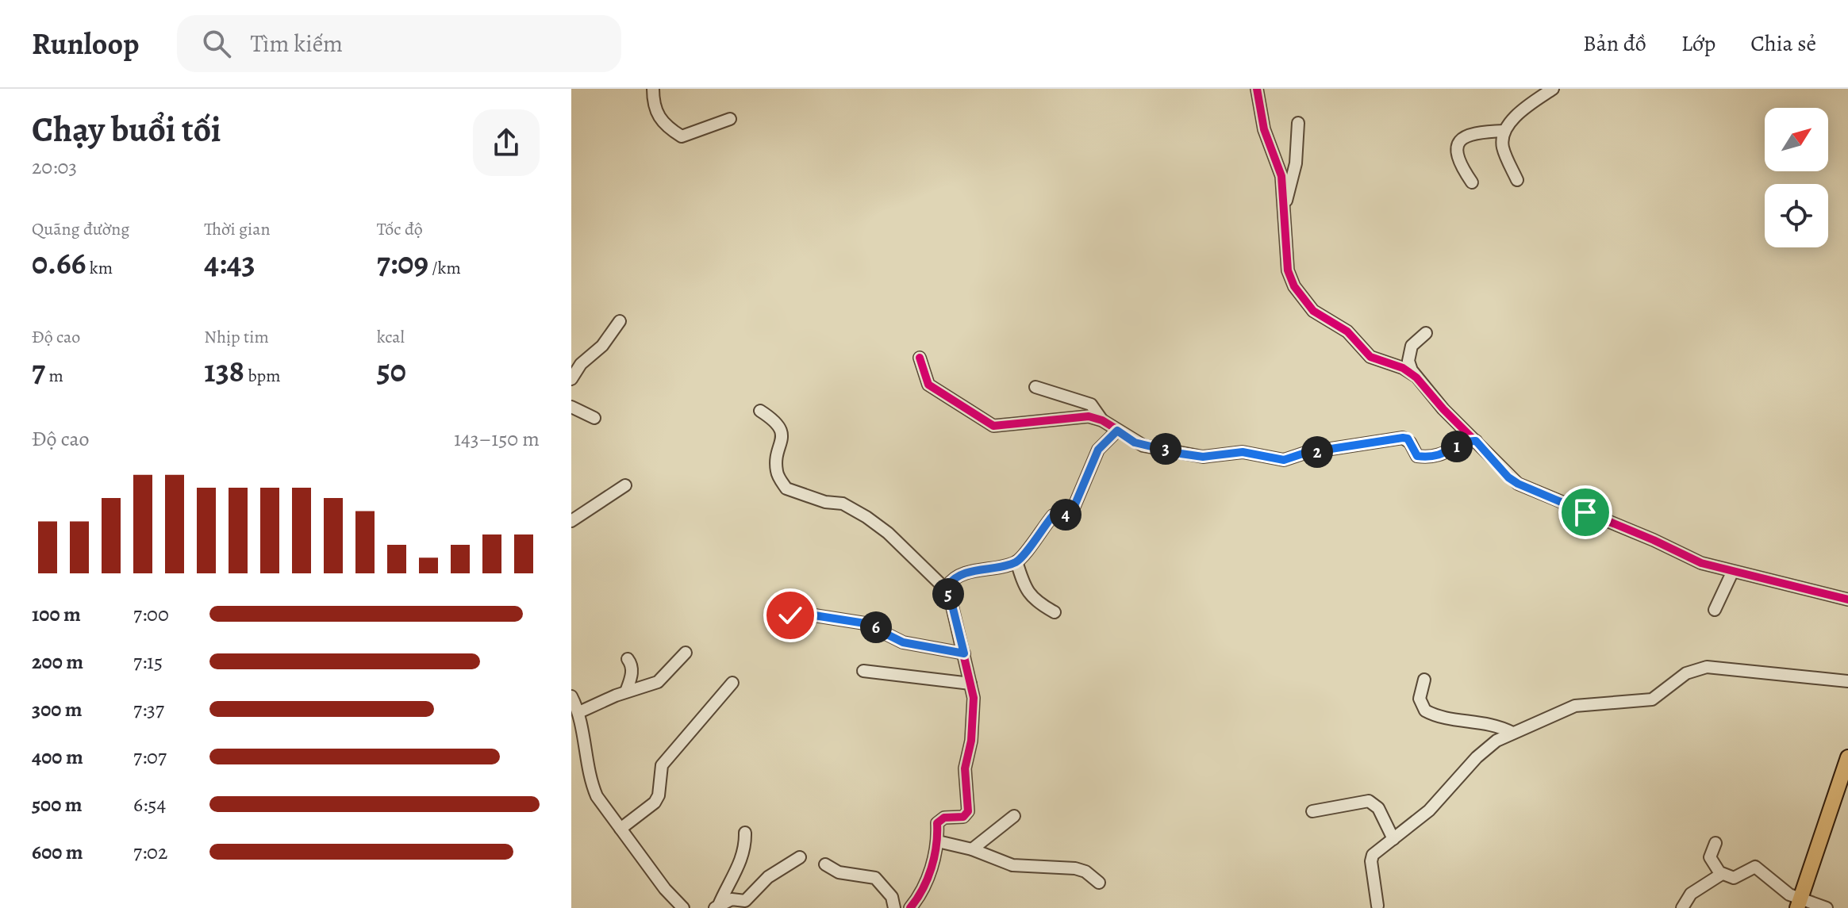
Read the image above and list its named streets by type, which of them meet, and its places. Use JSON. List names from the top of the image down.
{
  "north": "top right",
  "page": {
    "header": "Runloop",
    "search": "Tìm kiếm",
    "nav": ["Bản đồ", "Lớp", "Chia sẻ"],
    "heading": ["Chạy buổi tối", "20:03"],
    "stats": [
      ["Quãng đường", "0.66 km"],
      ["Thời gian", "4:43"],
      ["Tốc độ", "7:09 /km"],
      ["Độ cao", "7 m"],
      ["Nhịp tim", "138 bpm"],
      ["kcal", "50"]
    ],
    "chart": ["Độ cao", "143–150 m"],
    "pins": [
      "1",
      "3",
      "2",
      "4",
      "5",
      "6"
    ],
    "list": [
      {
        "name": "100 m",
        "note": "7:00"
      },
      {
        "name": "200 m",
        "note": "7:15"
      },
      {
        "name": "300 m",
        "note": "7:37"
      },
      {
        "name": "400 m",
        "note": "7:07"
      },
      {
        "name": "500 m",
        "note": "6:54"
      },
      {
        "name": "600 m",
        "note": "7:02"
      }
    ]
  }
}
